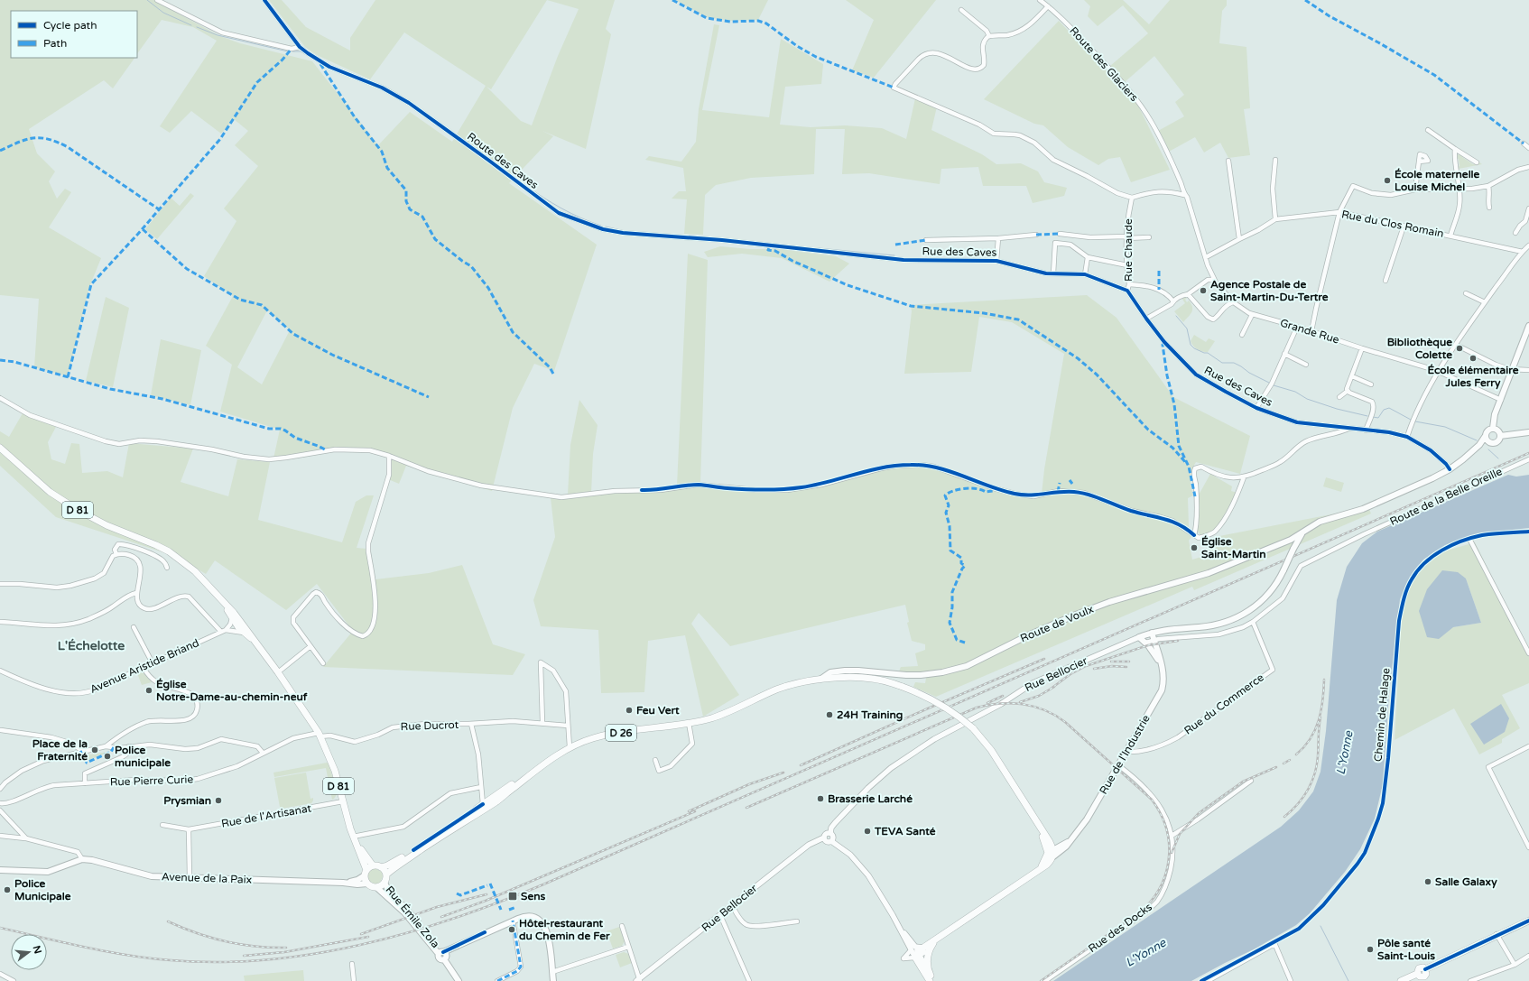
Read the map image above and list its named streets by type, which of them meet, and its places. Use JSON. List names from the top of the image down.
{
  "streets": {
    "main road": [
      "D 81",
      "Route de Voulx",
      "Rue Bellocier",
      "D 26",
      "Rue de l'Industrie",
      "Avenue de la Paix",
      "Rue Émile Zola"
    ],
    "street": [
      "Route des Glaciers",
      "Route des Caves",
      "Rue du Clos Romain",
      "Rue Chaude",
      "Rue des Caves",
      "Grande Rue",
      "Route de la Belle Oreille",
      "Avenue Aristide Briand",
      "Rue du Commerce",
      "Rue Ducrot",
      "Rue Pierre Curie",
      "Rue de l'Artisanat",
      "Rue des Docks"
    ],
    "cycle path": ["Chemin de Halage"]
  },
  "crossings": [
    ["Route des Glaciers", "Grande Rue"],
    ["Route des Caves", "Rue des Caves"],
    ["Rue du Clos Romain", "Grande Rue"],
    ["Rue Chaude", "Rue des Caves"],
    ["Rue des Caves", "D 26"],
    ["Route de la Belle Oreille", "Rue du Commerce"],
    ["Route de la Belle Oreille", "Rue de l'Industrie"],
    ["D 81", "Rue Ducrot"],
    ["D 81", "D 26"],
    ["D 81", "Rue Pierre Curie"],
    ["D 81", "Rue de l'Artisanat"],
    ["D 81", "Rue Émile Zola"],
    ["Route de Voulx", "D 26"],
    ["Rue Bellocier", "D 26"],
    ["Rue Bellocier", "Rue de l'Industrie"],
    ["Rue du Commerce", "Rue de l'Industrie"],
    ["Rue Ducrot", "Rue Pierre Curie"],
    ["D 26", "Rue Émile Zola"],
    ["Rue de l'Industrie", "Rue des Docks"]
  ],
  "districts": ["L'Échelotte"],
  "water": ["L'Yonne"],
  "places": {
    "other": [
      "École maternelle Louise Michel",
      "Agence Postale de Saint-Martin-Du-Tertre",
      "Bibliothèque Colette",
      "École élémentaire Jules Ferry",
      "Église Saint-Martin",
      "Église Notre-Dame-au-chemin-neuf",
      "Feu Vert",
      "24H Training",
      "Place de la Fraternité",
      "Police municipale",
      "Brasserie Larché",
      "Prysmian",
      "TEVA Santé",
      "Salle Galaxy",
      "Police Municipale",
      "Hôtel-restaurant du Chemin de Fer",
      "Pôle santé Saint-Louis"
    ],
    "transit": ["Sens"]
  },
  "legend": ["Cycle path", "Path"],
  "north": "right"
}
